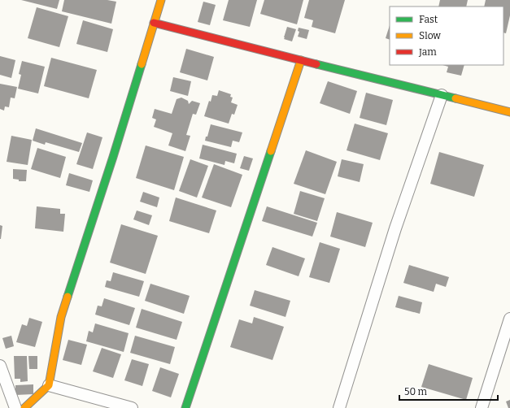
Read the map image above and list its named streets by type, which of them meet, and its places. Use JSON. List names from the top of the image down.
{
  "legend": ["Fast", "Slow", "Jam"],
  "scale_bar": "50 m"
}
